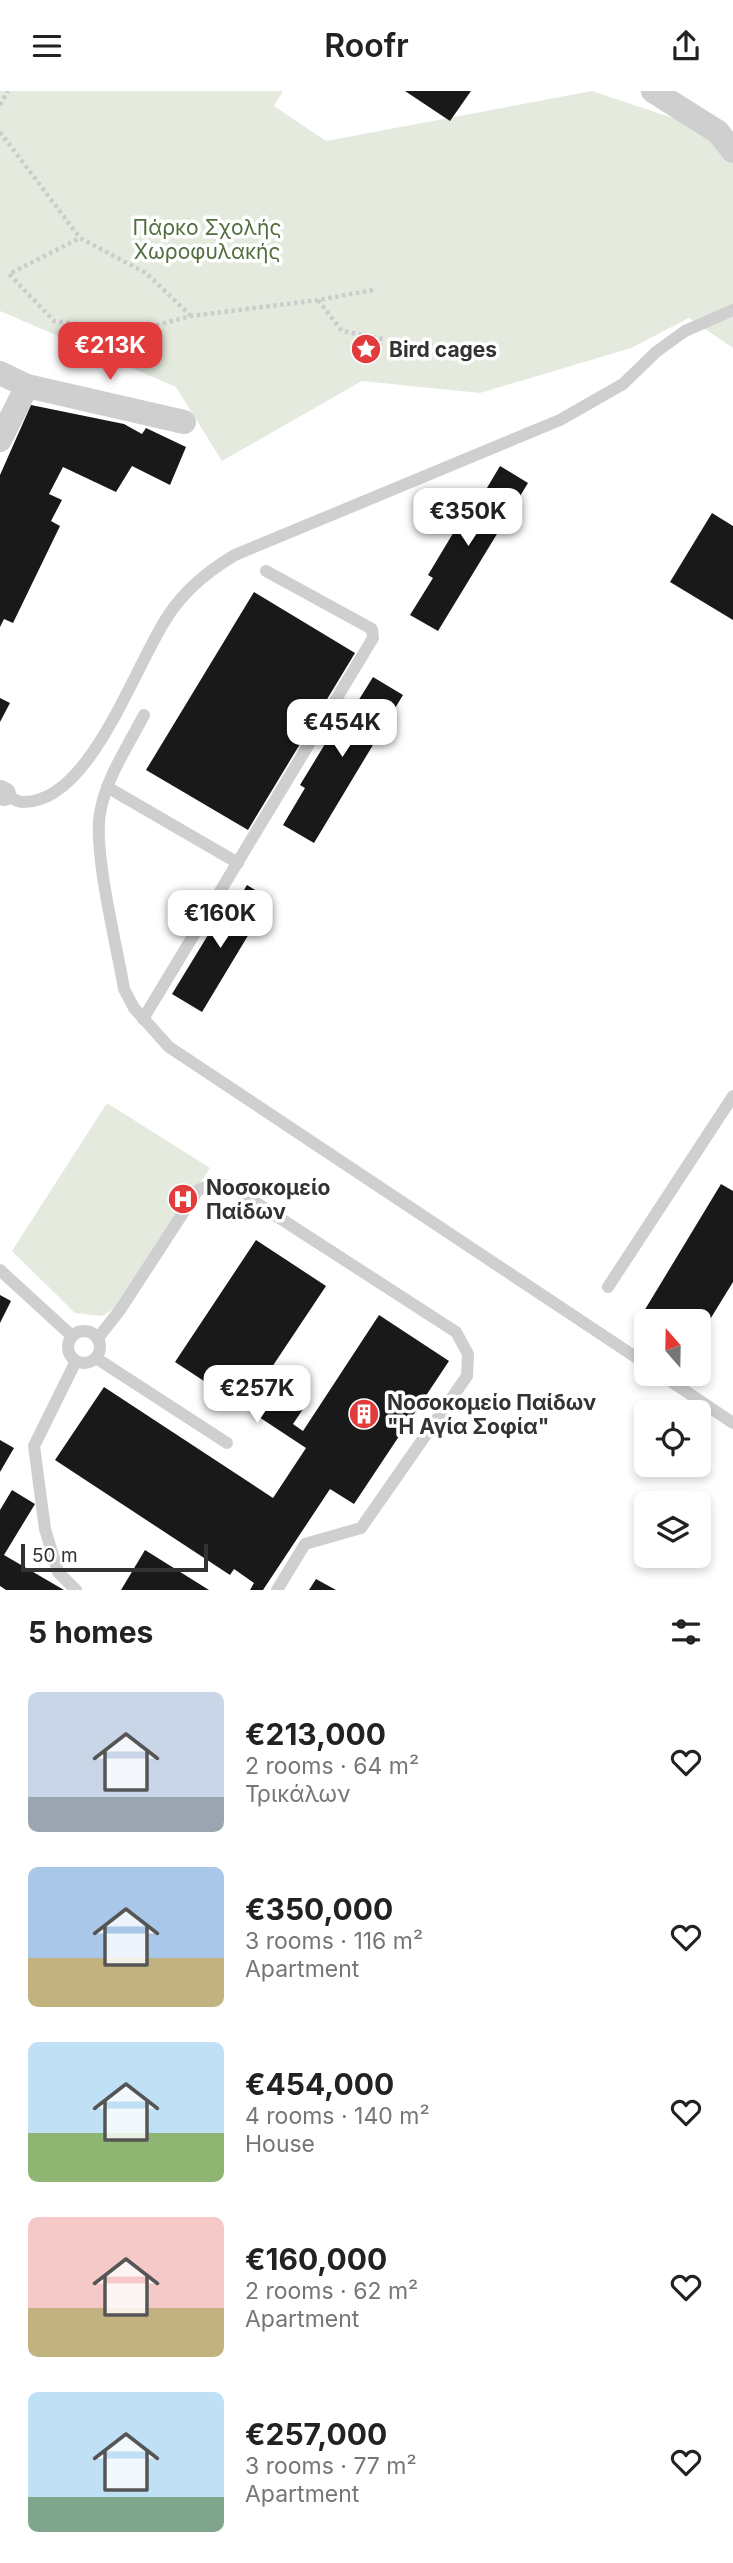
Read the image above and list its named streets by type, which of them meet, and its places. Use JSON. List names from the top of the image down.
{
  "parks": ["Πάρκο Σχολής Χωροφυλακής"],
  "places": {
    "place": ["Bird cages"],
    "hospital": ["Νοσοκομείο Παίδων"],
    "building": ["Νοσοκομείο Παίδων \"Η Αγία Σοφία\""]
  },
  "scale_bar": "50 m",
  "north": "top",
  "page": {
    "header": "Roofr",
    "price": [
      "€213K",
      "€350K",
      "€454K",
      "€160K",
      "€257K"
    ],
    "scale": "50 m",
    "heading": "5 homes",
    "list": [
      {
        "name": "€213,000",
        "note": "2 rooms · 64 m² · Τρικάλων"
      },
      {
        "name": "€350,000",
        "note": "3 rooms · 116 m² · Apartment"
      },
      {
        "name": "€454,000",
        "note": "4 rooms · 140 m² · House"
      },
      {
        "name": "€160,000",
        "note": "2 rooms · 62 m² · Apartment"
      },
      {
        "name": "€257,000",
        "note": "3 rooms · 77 m² · Apartment"
      }
    ]
  }
}
